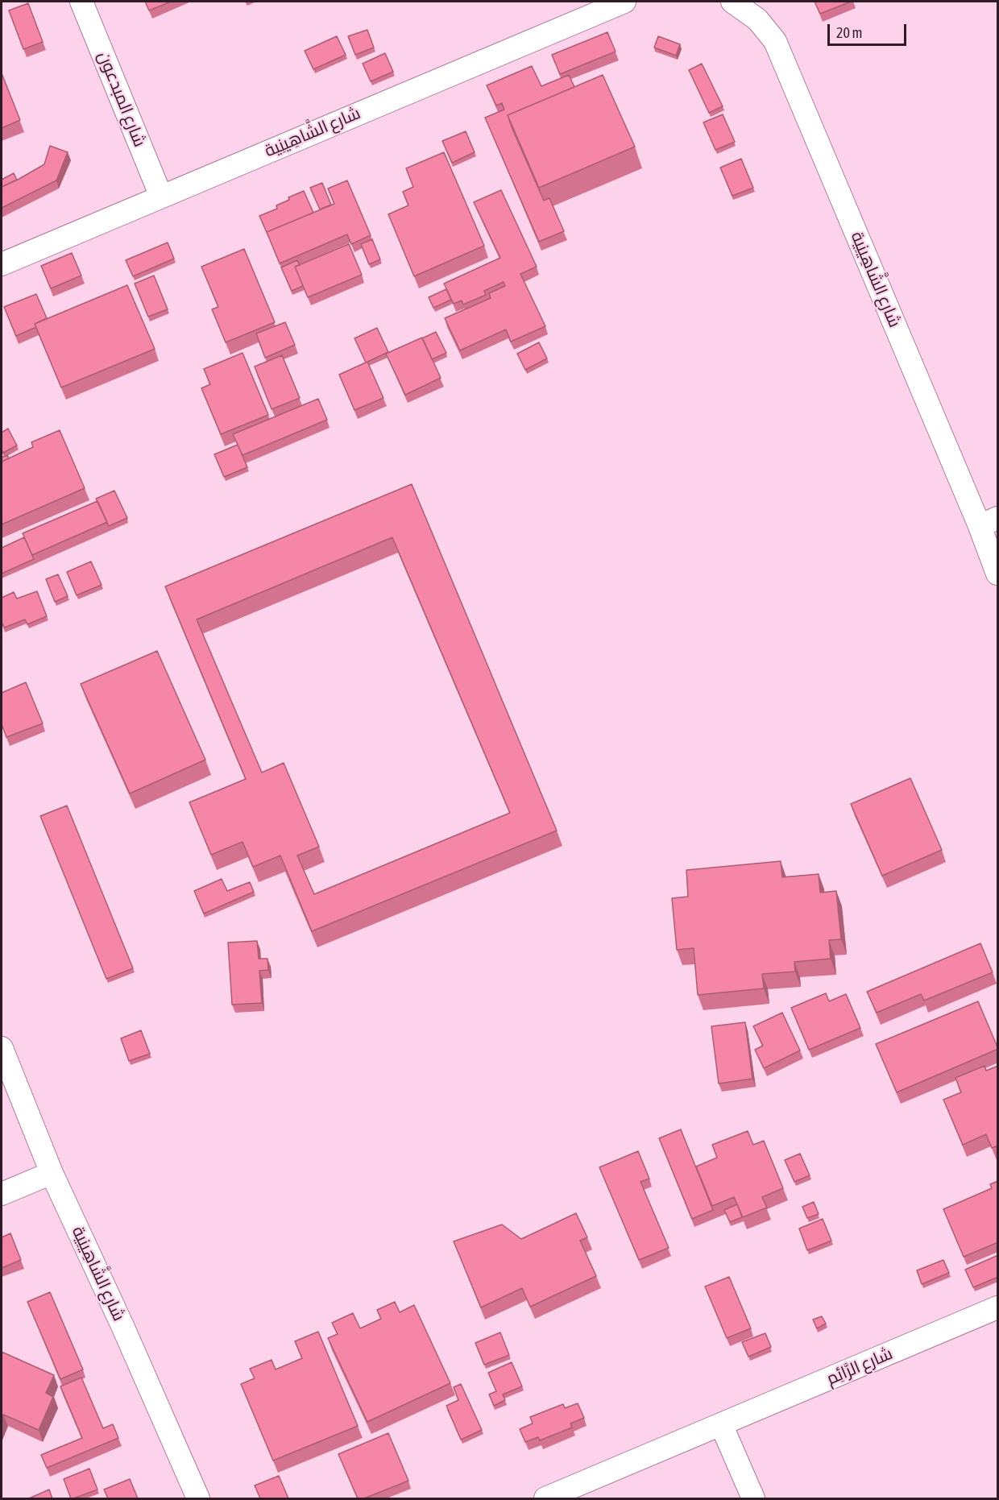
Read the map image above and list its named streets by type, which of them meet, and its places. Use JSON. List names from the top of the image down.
{
  "streets": {
    "street": ["شارع المبدعون", "شارع الشَّاهِينِية", "شارع الرَّائِم"]
  },
  "crossings": [
    ["شارع المبدعون", "شارع الشَّاهِينِية"]
  ],
  "scale_bar": "20 m"
}
